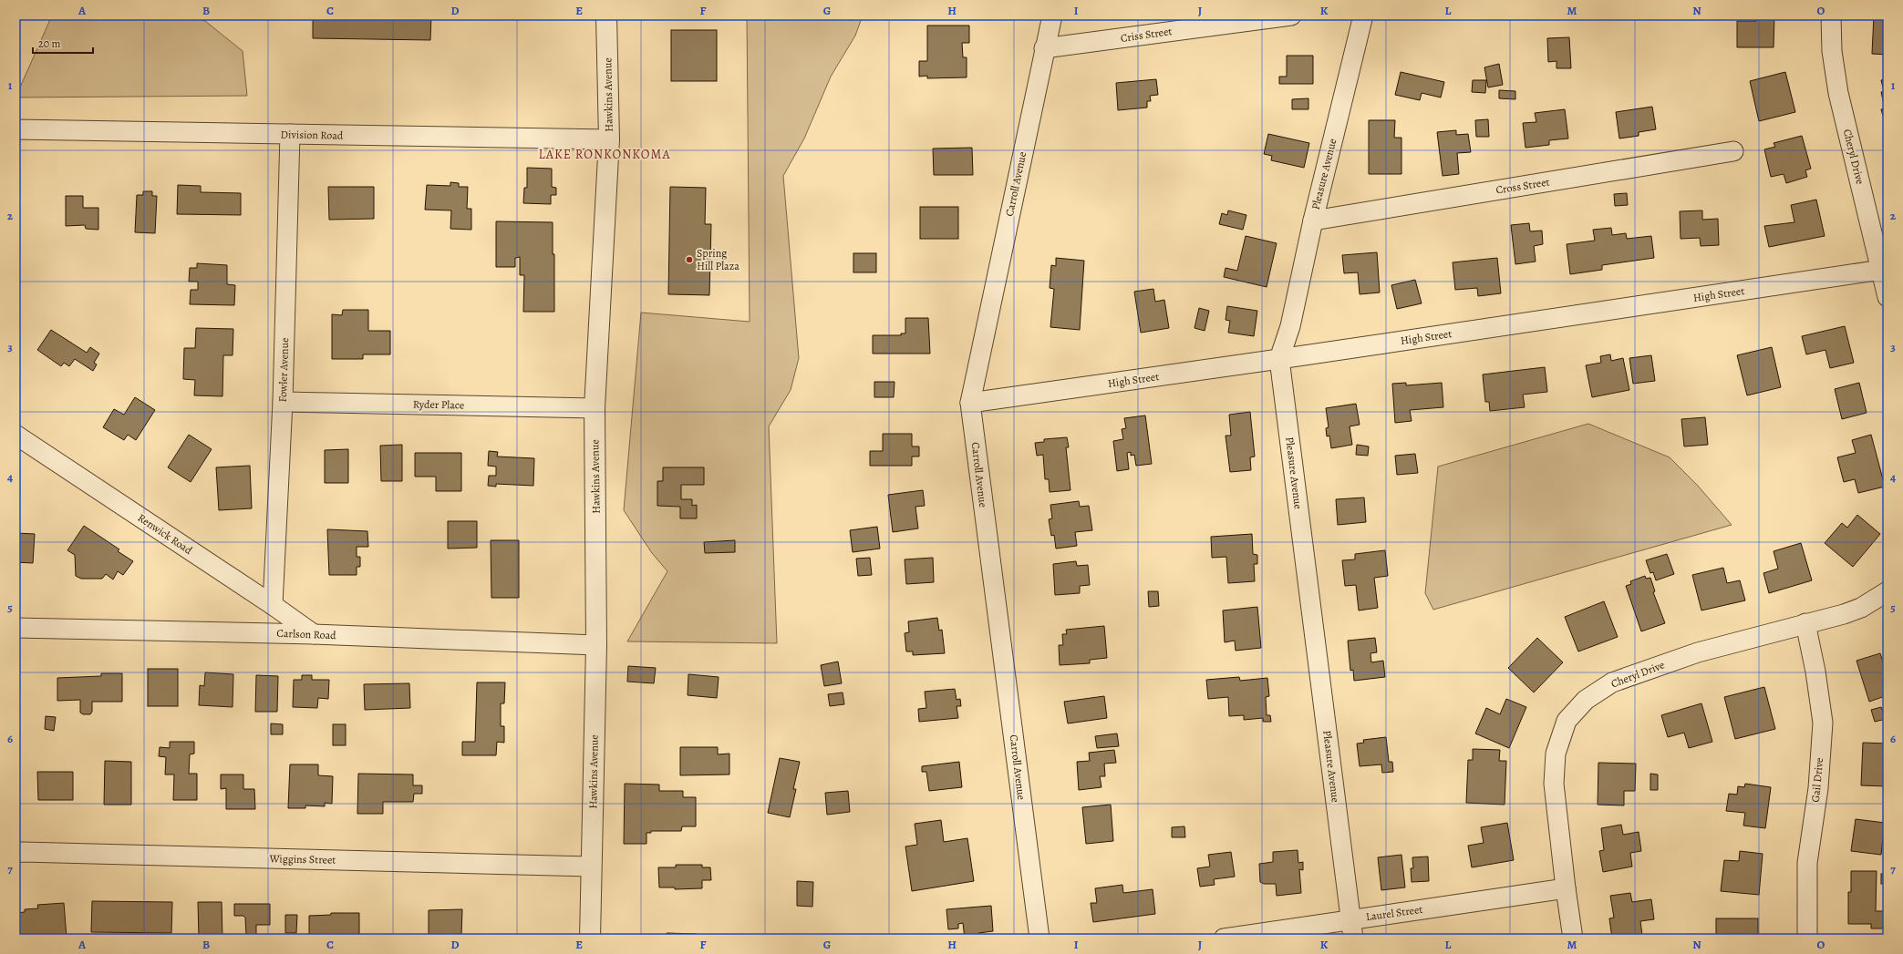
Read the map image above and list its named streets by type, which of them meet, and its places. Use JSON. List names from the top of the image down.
{
  "streets": {
    "street": [
      "Criss Street",
      "Hawkins Avenue",
      "Division Road",
      "Cheryl Drive",
      "Pleasure Avenue",
      "Carroll Avenue",
      "Cross Street",
      "High Street",
      "Fowler Avenue",
      "Ryder Place",
      "Renwick Road",
      "Carlson Road",
      "Gail Drive",
      "Wiggins Street",
      "Laurel Street"
    ]
  },
  "crossings": [
    ["Criss Street", "Carroll Avenue"],
    ["Hawkins Avenue", "Division Road"],
    ["Hawkins Avenue", "Ryder Place"],
    ["Hawkins Avenue", "Carlson Road"],
    ["Hawkins Avenue", "Wiggins Street"],
    ["Division Road", "Fowler Avenue"],
    ["Cheryl Drive", "High Street"],
    ["Cheryl Drive", "Gail Drive"],
    ["Cheryl Drive", "Laurel Street"],
    ["Pleasure Avenue", "Cross Street"],
    ["Pleasure Avenue", "High Street"],
    ["Pleasure Avenue", "Laurel Street"],
    ["Carroll Avenue", "High Street"],
    ["Fowler Avenue", "Ryder Place"],
    ["Fowler Avenue", "Renwick Road"],
    ["Renwick Road", "Carlson Road"]
  ],
  "districts": ["LAKE RONKONKOMA"],
  "places": ["Spring Hill Plaza"],
  "scale_bar": "20 m",
  "grid": {
    "columns": [
      "A",
      "B",
      "C",
      "D",
      "E",
      "F",
      "G",
      "H",
      "I",
      "J",
      "K",
      "L",
      "M",
      "N",
      "O"
    ],
    "rows": [
      "1",
      "2",
      "3",
      "4",
      "5",
      "6",
      "7"
    ]
  }
}
